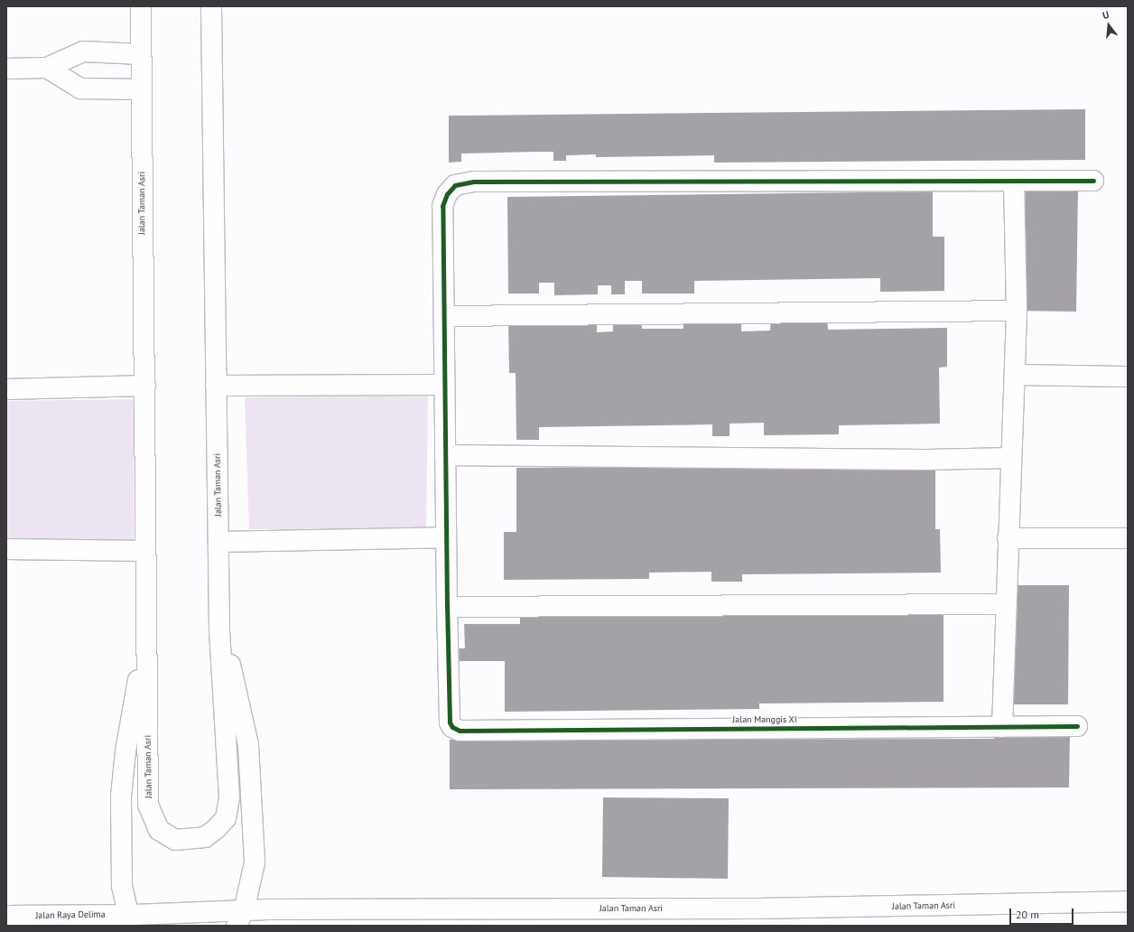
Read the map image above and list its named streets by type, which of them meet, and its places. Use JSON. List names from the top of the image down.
{
  "streets": {
    "street": ["Jalan Taman Asri", "Jalan Manggis XI", "Jalan Raya Delima"]
  },
  "crossings": [
    ["Jalan Taman Asri", "Jalan Raya Delima"]
  ],
  "scale_bar": "20 m",
  "north": "top"
}
